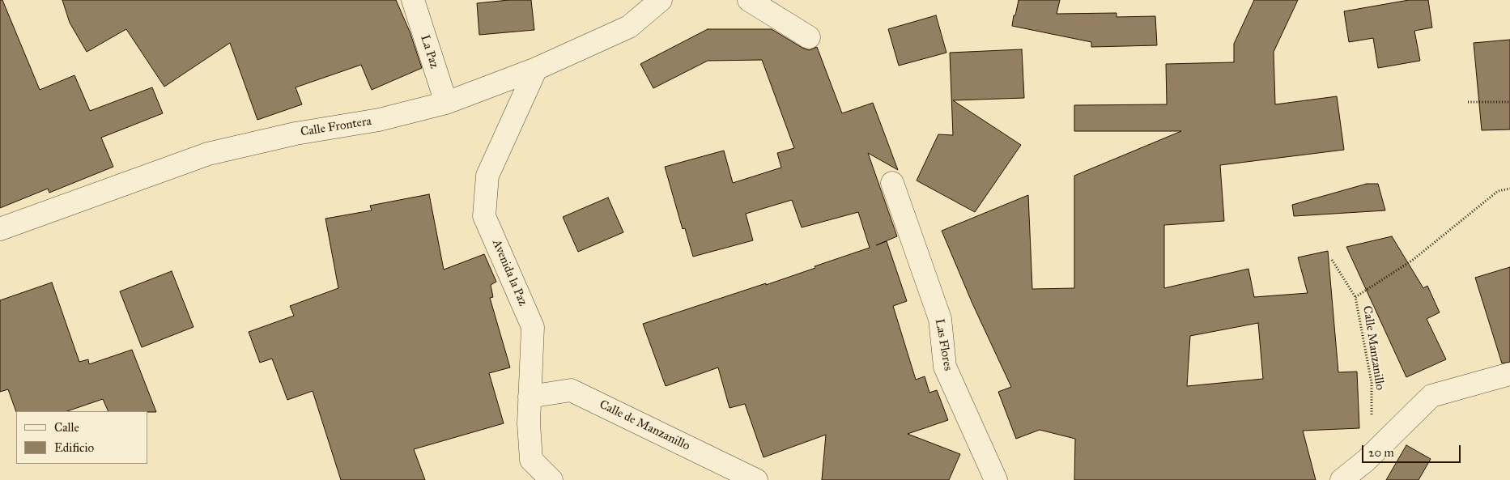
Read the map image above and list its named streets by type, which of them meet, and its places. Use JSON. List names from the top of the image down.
{
  "streets": {
    "street": [
      "La Paz",
      "Calle Frontera",
      "Avenida la Paz",
      "Las Flores",
      "Calle de Manzanillo"
    ],
    "path": ["Calle Manzanillo"]
  },
  "crossings": [
    ["La Paz", "Calle Frontera"],
    ["Calle Frontera", "Avenida la Paz"],
    ["Avenida la Paz", "Calle de Manzanillo"]
  ],
  "legend": ["Calle", "Edificio"],
  "scale_bar": "20 m"
}
